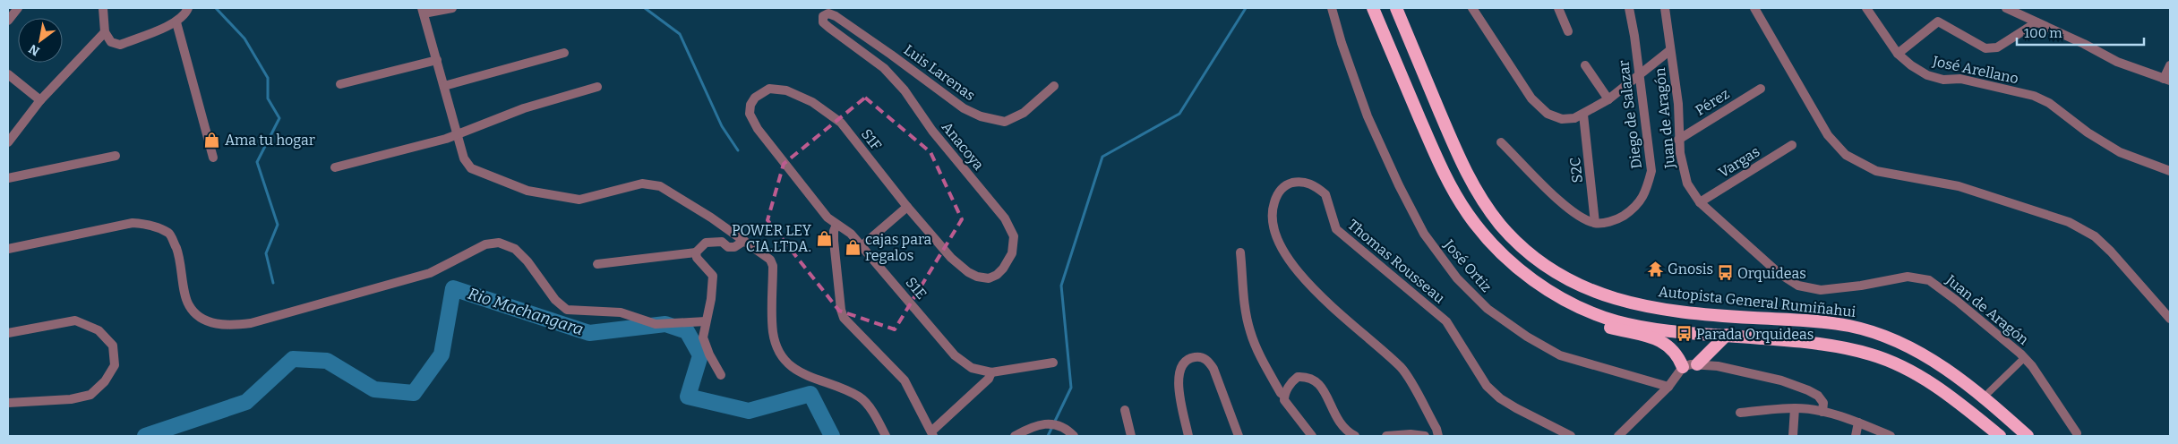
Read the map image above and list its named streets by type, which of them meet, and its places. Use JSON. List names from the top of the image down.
{
  "streets": {
    "highway": ["Autopista General Rumiñahui"],
    "street": [
      "José Arellano",
      "Luis Larenas",
      "Pérez",
      "Diego de Salazar",
      "Juan de Aragón",
      "S1F",
      "Anacoya",
      "Vargas",
      "S2C",
      "Thomas Rousseau",
      "José Ortiz",
      "S1E"
    ]
  },
  "crossings": [
    ["Luis Larenas", "Anacoya"],
    ["Pérez", "Juan de Aragón"],
    ["Diego de Salazar", "S2C"],
    ["Juan de Aragón", "Vargas"],
    ["S1F", "Anacoya"],
    ["S1F", "S1E"]
  ],
  "water": ["Rio Machangara"],
  "places": {
    "shop": ["Ama tu hogar", "POWER LEY CIA.LTDA.", "cajas para regalos"],
    "temple": ["Gnosis"],
    "bus stop": ["Orquideas", "Parada Orquideas"]
  },
  "scale_bar": "100 m",
  "north": "bottom left"
}
